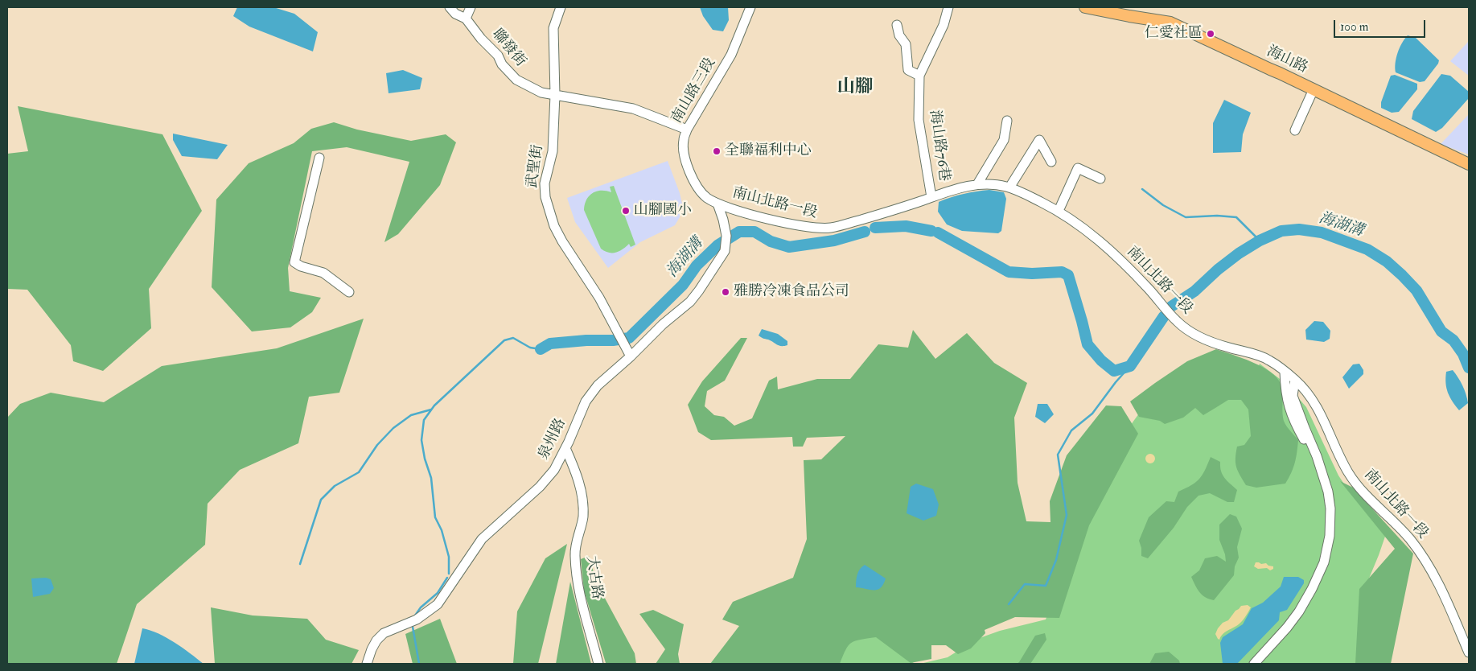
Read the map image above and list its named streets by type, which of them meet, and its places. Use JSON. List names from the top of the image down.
{
  "streets": {
    "main road": ["海山路"],
    "street": [
      "聯發街",
      "南山路三段",
      "海山路76巷",
      "武聖街",
      "南山北路一段",
      "泉州路",
      "大古路"
    ]
  },
  "crossings": [
    ["聯發街", "南山路三段"],
    ["聯發街", "武聖街"],
    ["南山路三段", "南山北路一段"],
    ["南山路三段", "泉州路"],
    ["海山路76巷", "南山北路一段"],
    ["武聖街", "泉州路"],
    ["南山北路一段", "泉州路"],
    ["泉州路", "大古路"]
  ],
  "districts": ["山腳"],
  "water": ["海湖溝"],
  "places": [
    "仁愛社區",
    "全聯福利中心",
    "山腳國小",
    "雅勝冷凍食品公司"
  ],
  "scale_bar": "100 m"
}
